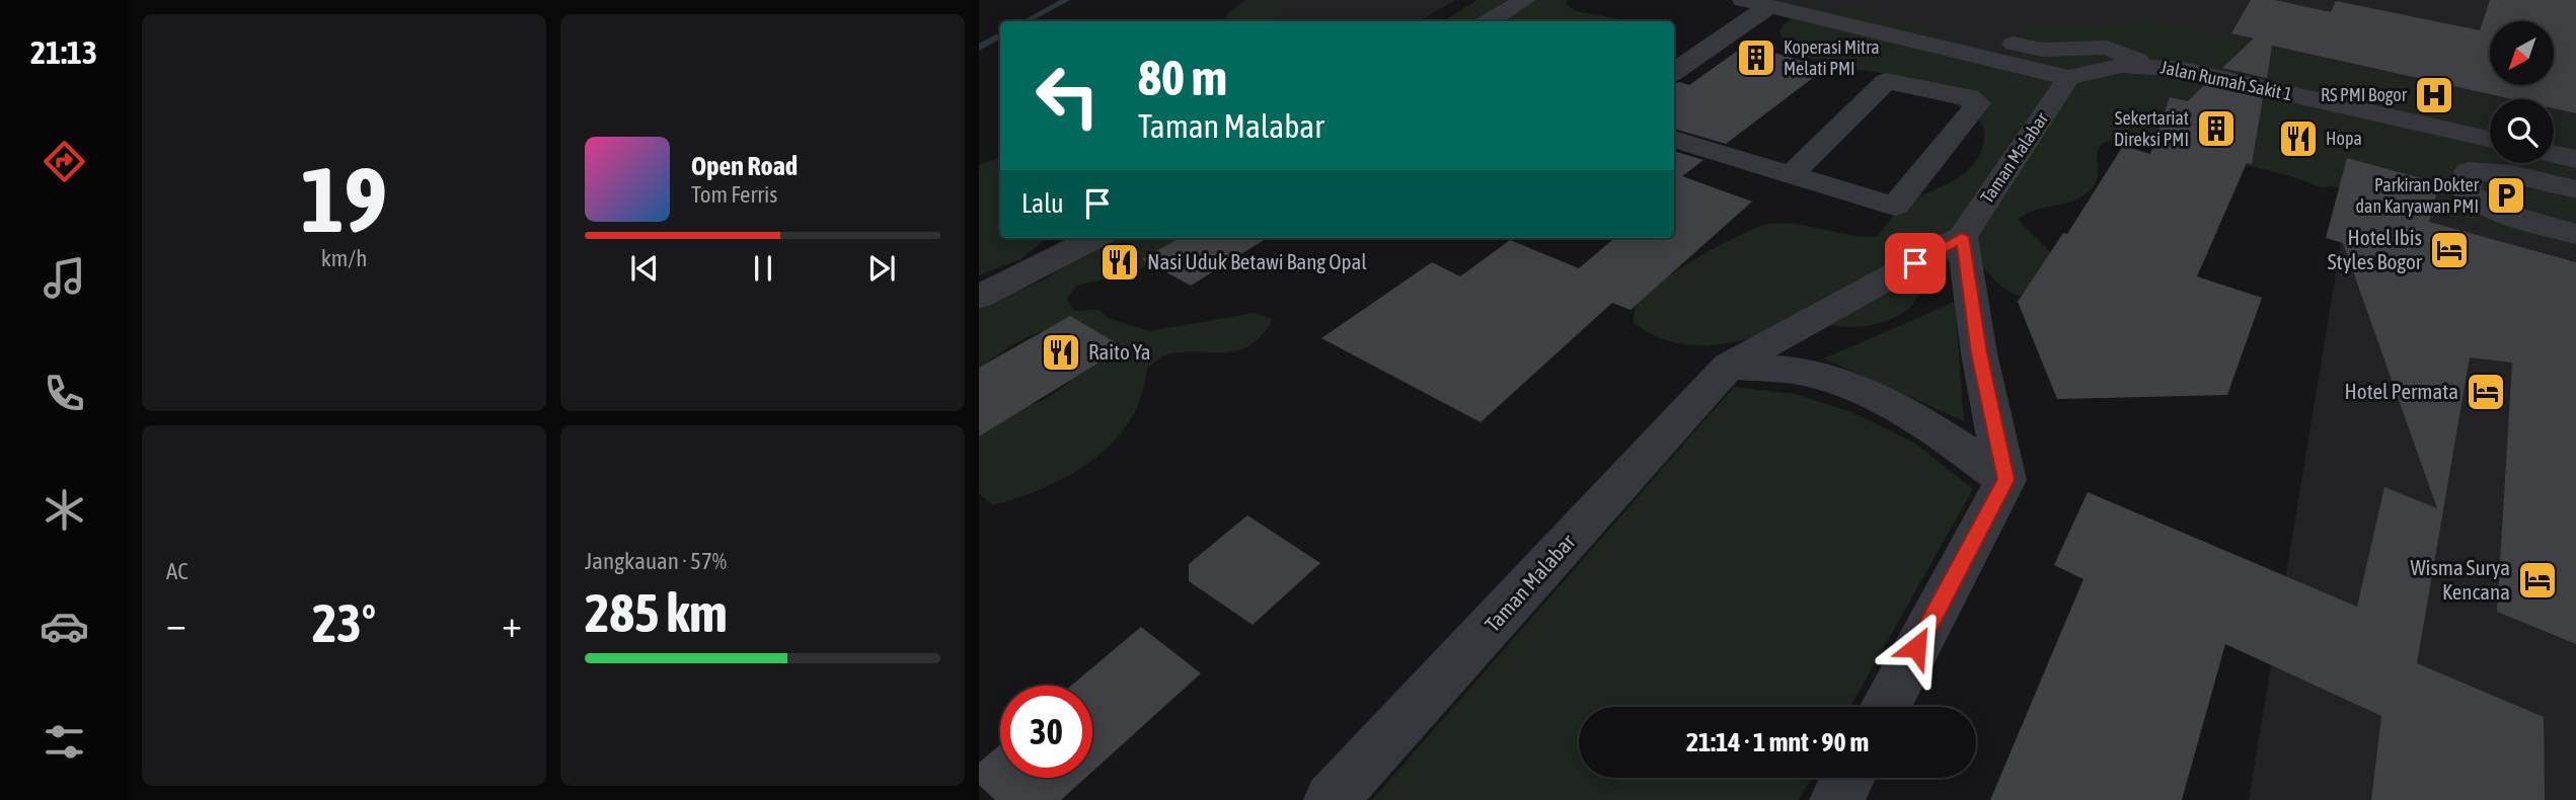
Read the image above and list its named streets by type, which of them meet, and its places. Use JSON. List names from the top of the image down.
{
  "streets": {
    "street": ["Jalan Rumah Sakit 1", "Taman Malabar"]
  },
  "crossings": [
    ["Jalan Rumah Sakit 1", "Taman Malabar"]
  ],
  "places": {
    "building": ["Koperasi Mitra Melati PMI", "Sekertariat Direksi PMI"],
    "hospital": ["RS PMI Bogor"],
    "restaurant": ["Hopa", "Nasi Uduk Betawi Bang Opal", "Raito Ya"],
    "parking": ["Parkiran Dokter dan Karyawan PMI"],
    "hotel": ["Hotel Ibis Styles Bogor", "Hotel Permata", "Wisma Surya Kencana"]
  },
  "north": "bottom left",
  "page": {
    "tabs": "21:13",
    "tile": [
      ["19", "km/h"],
      "AC",
      ["Jangkauan · 57%", "285 km"]
    ],
    "turn": ["80 m", "Taman Malabar"],
    "song": ["Open Road", "Tom Ferris"],
    "then": "Lalu",
    "heat": ["−", "23°", "+"],
    "limit": "30",
    "trip": "21:14 · 1 mnt · 90 m"
  }
}
